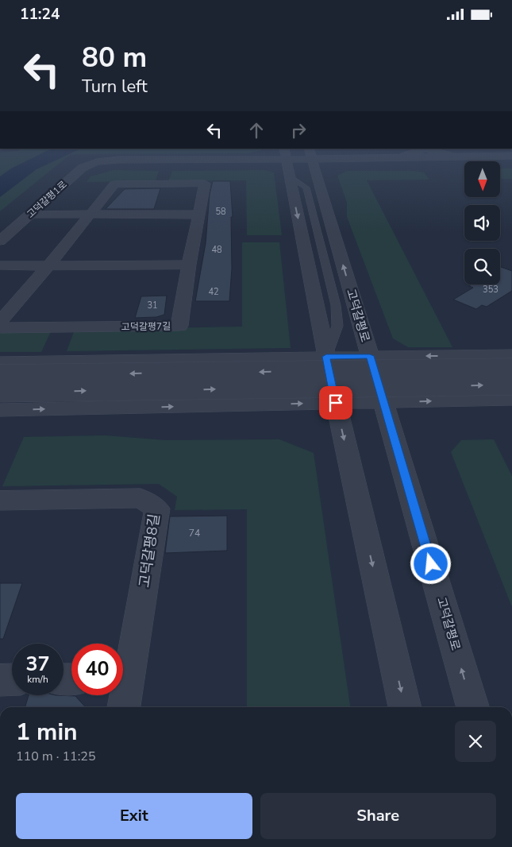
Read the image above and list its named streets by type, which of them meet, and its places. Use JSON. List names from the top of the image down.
{
  "streets": {
    "street": [
      "고덕갈평1로",
      "고덕갈평로",
      "고덕갈평7길",
      "고덕갈평8길"
    ]
  },
  "house_numbers": [
    "58",
    "48",
    "353",
    "42",
    "31",
    "74"
  ],
  "north": "bottom",
  "page": {
    "status": "11:24",
    "turn": ["80 m", "Turn left"],
    "speed": "37 km/h",
    "limit": "40",
    "heading": ["1 min", "110 m · 11:25"],
    "buttons": ["Exit", "Share"]
  }
}
